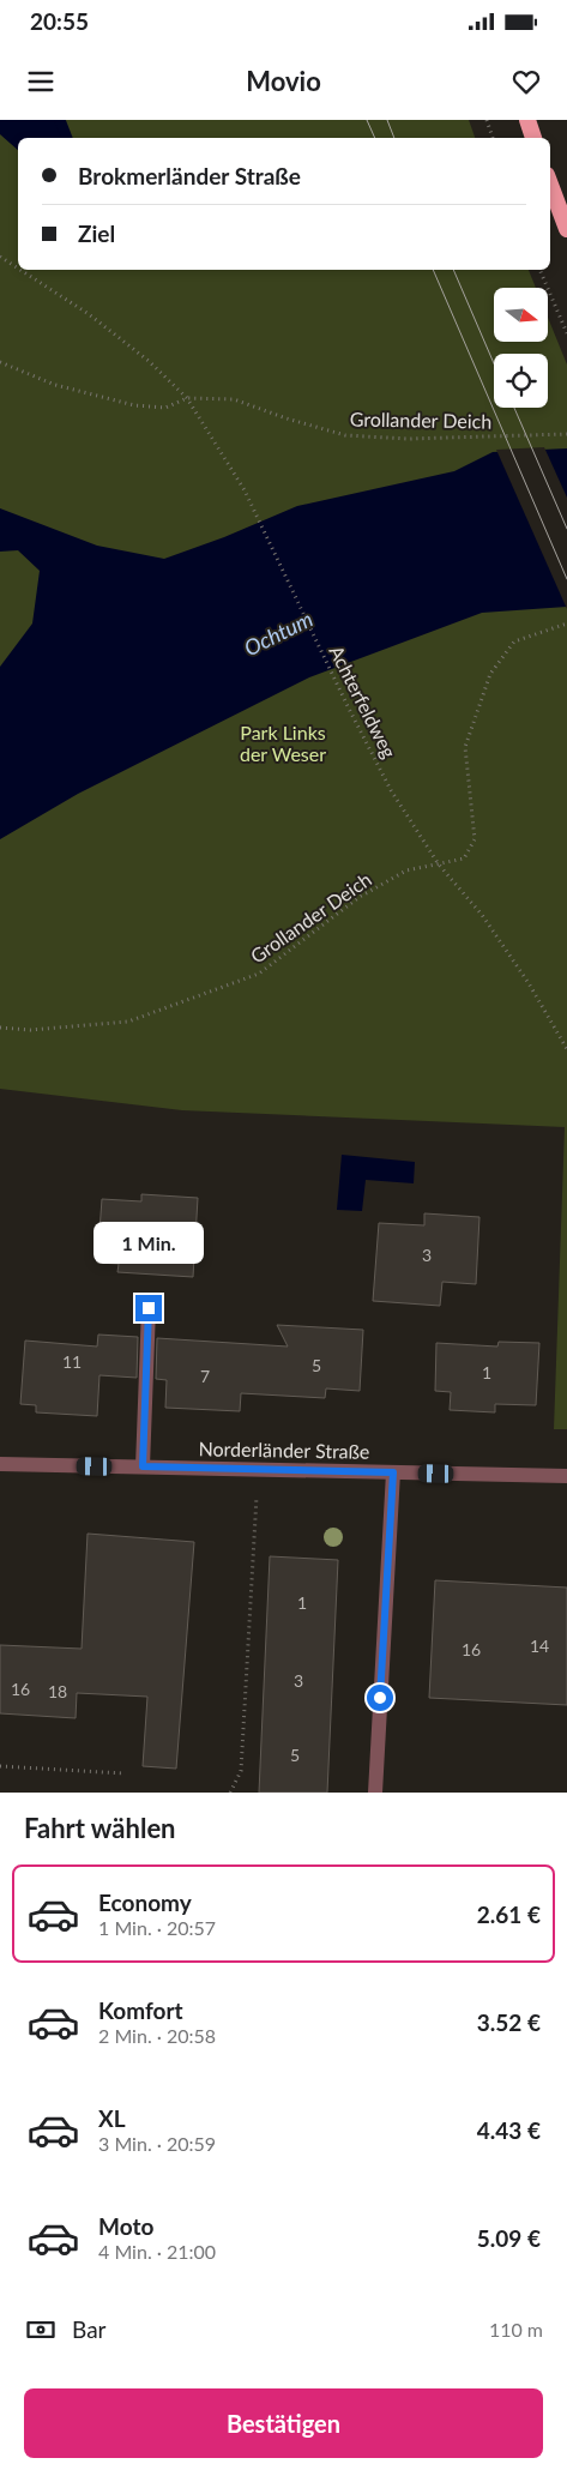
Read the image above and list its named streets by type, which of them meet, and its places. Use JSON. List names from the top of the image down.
{
  "streets": {
    "street": ["Norderländer Straße"],
    "path": ["Grollander Deich", "Achterfeldweg"]
  },
  "crossings": [
    ["Grollander Deich", "Achterfeldweg"]
  ],
  "water": ["Ochtum"],
  "parks": ["Park Links der Weser"],
  "house_numbers": [
    "3",
    "11",
    "5",
    "1",
    "7",
    "1",
    "14",
    "16",
    "3",
    "16",
    "18",
    "5"
  ],
  "north": "right",
  "page": {
    "status": "20:55",
    "header": "Movio",
    "banner": ["Brokmerländer Straße", "Ziel"],
    "bubble": "1 Min.",
    "heading": "Fahrt wählen",
    "list": [
      {
        "name": "Economy",
        "note": "1 Min. · 20:57",
        "value": "2.61 €"
      },
      {
        "name": "Komfort",
        "note": "2 Min. · 20:58",
        "value": "3.52 €"
      },
      {
        "name": "XL",
        "note": "3 Min. · 20:59",
        "value": "4.43 €"
      },
      {
        "name": "Moto",
        "note": "4 Min. · 21:00",
        "value": "5.09 €"
      }
    ],
    "pay": ["Bar", "110 m"],
    "buttons": "Bestätigen"
  }
}
